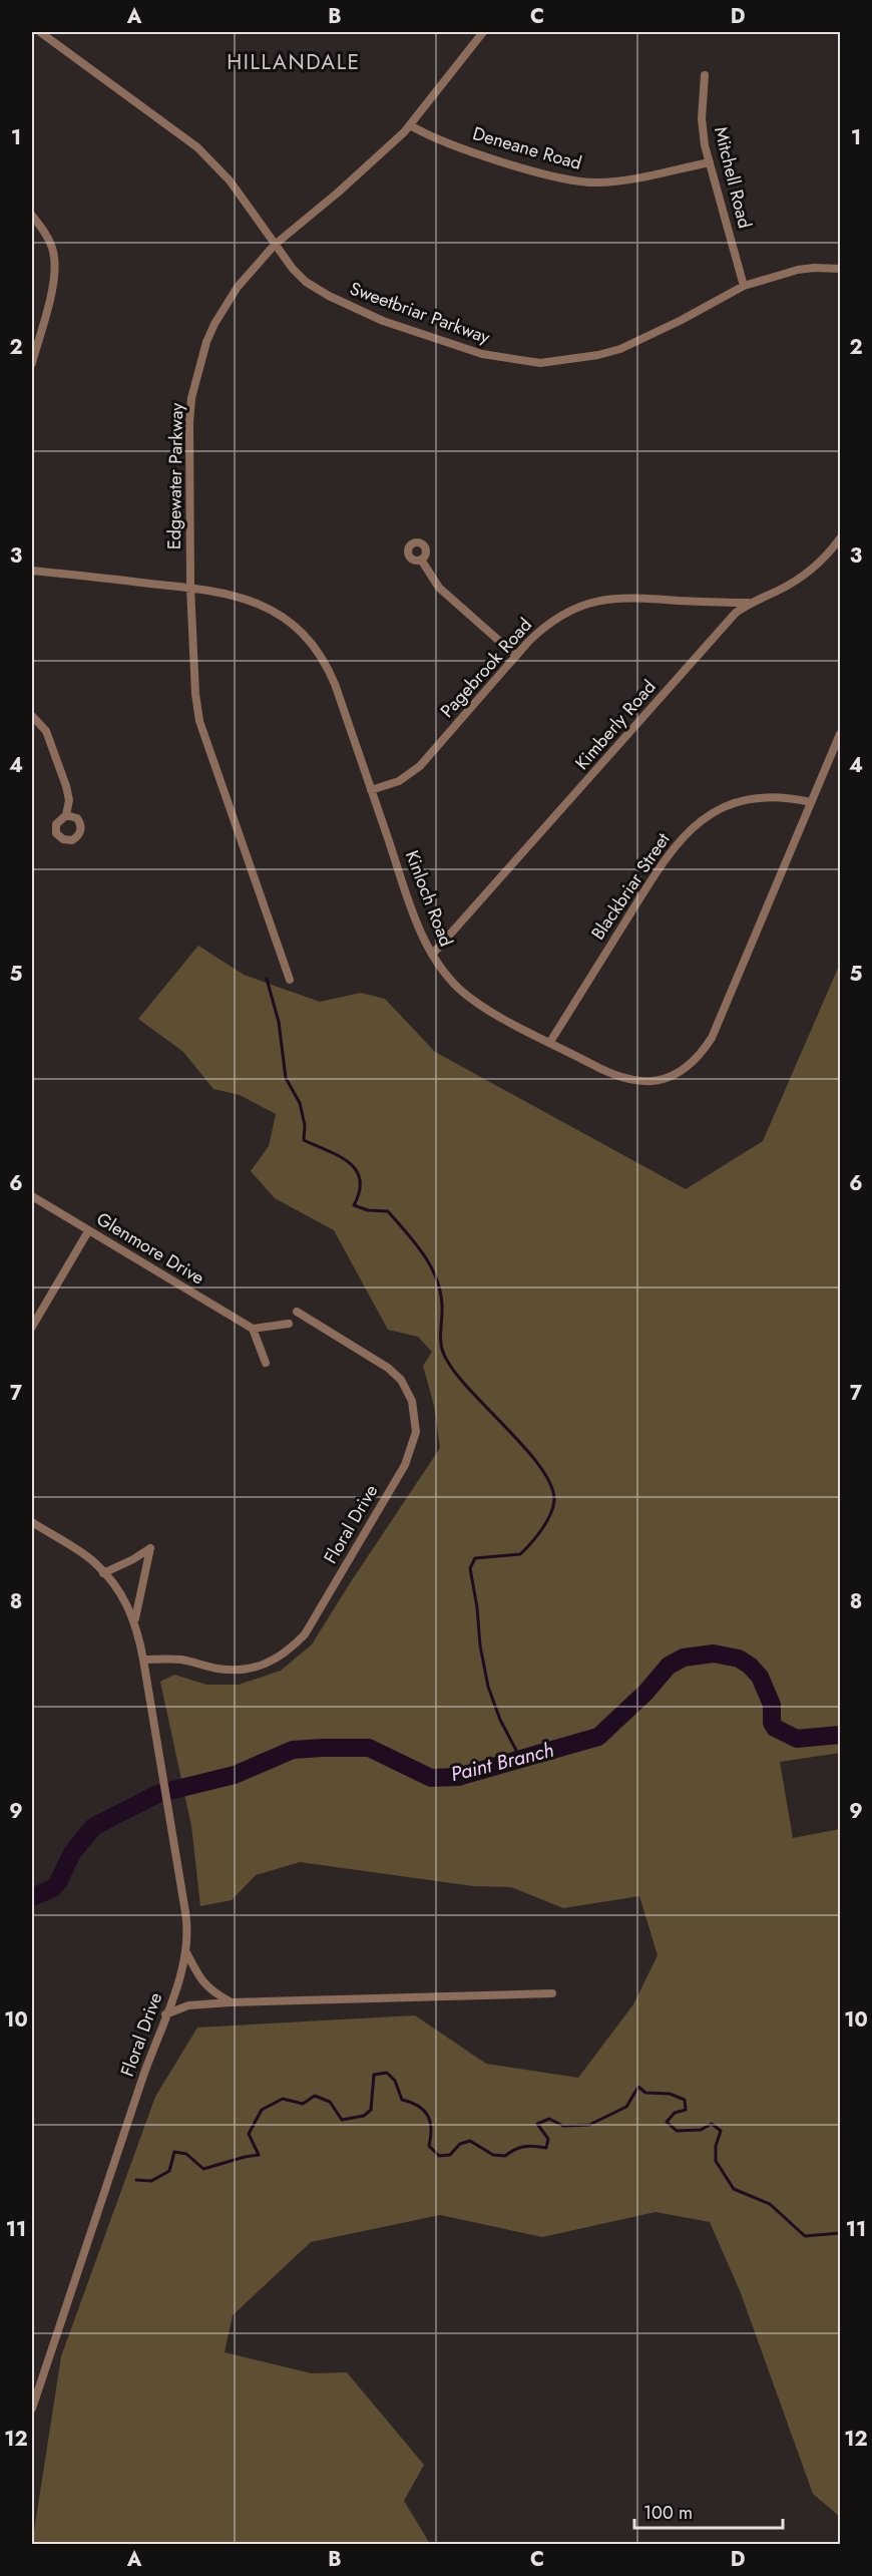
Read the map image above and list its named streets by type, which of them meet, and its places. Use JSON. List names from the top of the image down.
{
  "streets": {
    "street": [
      "Deneane Road",
      "Mitchell Road",
      "Sweetbriar Parkway",
      "Edgewater Parkway",
      "Pagebrook Road",
      "Kimberly Road",
      "Blackbriar Street",
      "Kinloch Road",
      "Glenmore Drive",
      "Floral Drive"
    ]
  },
  "crossings": [
    ["Deneane Road", "Mitchell Road"],
    ["Deneane Road", "Edgewater Parkway"],
    ["Mitchell Road", "Sweetbriar Parkway"],
    ["Sweetbriar Parkway", "Edgewater Parkway"],
    ["Edgewater Parkway", "Kinloch Road"],
    ["Pagebrook Road", "Kimberly Road"],
    ["Pagebrook Road", "Kinloch Road"],
    ["Kimberly Road", "Kinloch Road"],
    ["Blackbriar Street", "Kinloch Road"]
  ],
  "districts": ["HILLANDALE"],
  "water": ["Paint Branch"],
  "scale_bar": "100 m",
  "grid": {
    "columns": [
      "A",
      "B",
      "C",
      "D"
    ],
    "rows": [
      "1",
      "2",
      "3",
      "4",
      "5",
      "6",
      "7",
      "8",
      "9",
      "10",
      "11",
      "12"
    ]
  }
}
